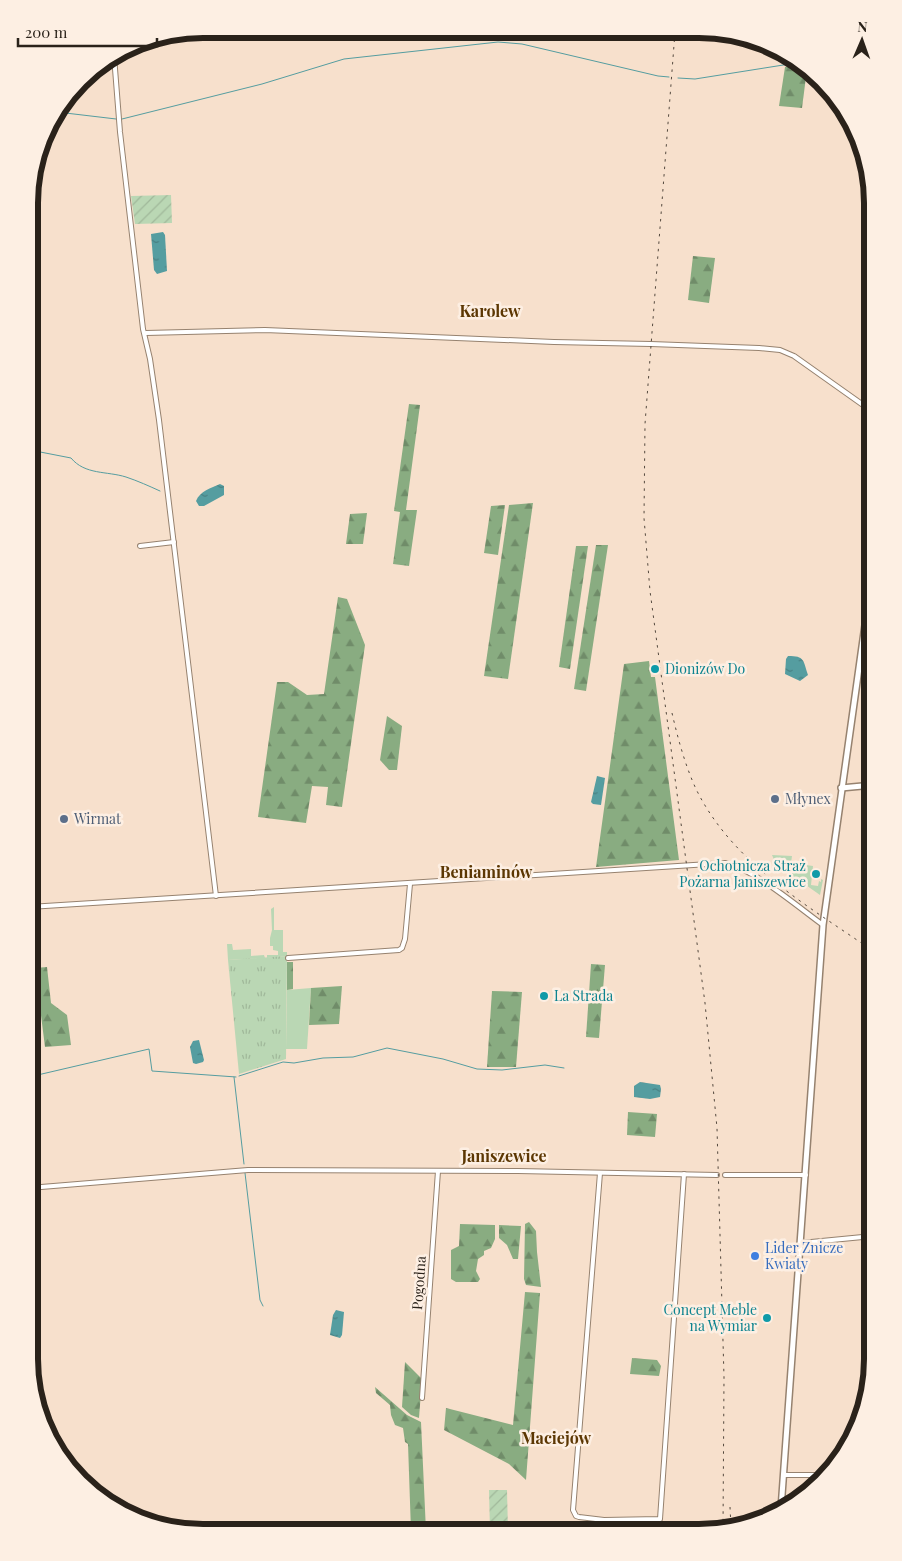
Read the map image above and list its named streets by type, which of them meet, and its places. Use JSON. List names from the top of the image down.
{
  "streets": {
    "street": ["Pogodna"]
  },
  "districts": [
    "Karolew",
    "Beniaminów",
    "Janiszewice",
    "Maciejów"
  ],
  "places": [
    "Dionizów Do",
    "Młynex",
    "Wirmat",
    "Ochotnicza Straż Pożarna Janiszewice",
    "La Strada",
    "Lider Znicze Kwiaty",
    "Concept Meble na Wymiar"
  ],
  "scale_bar": "200 m",
  "north": "top"
}
